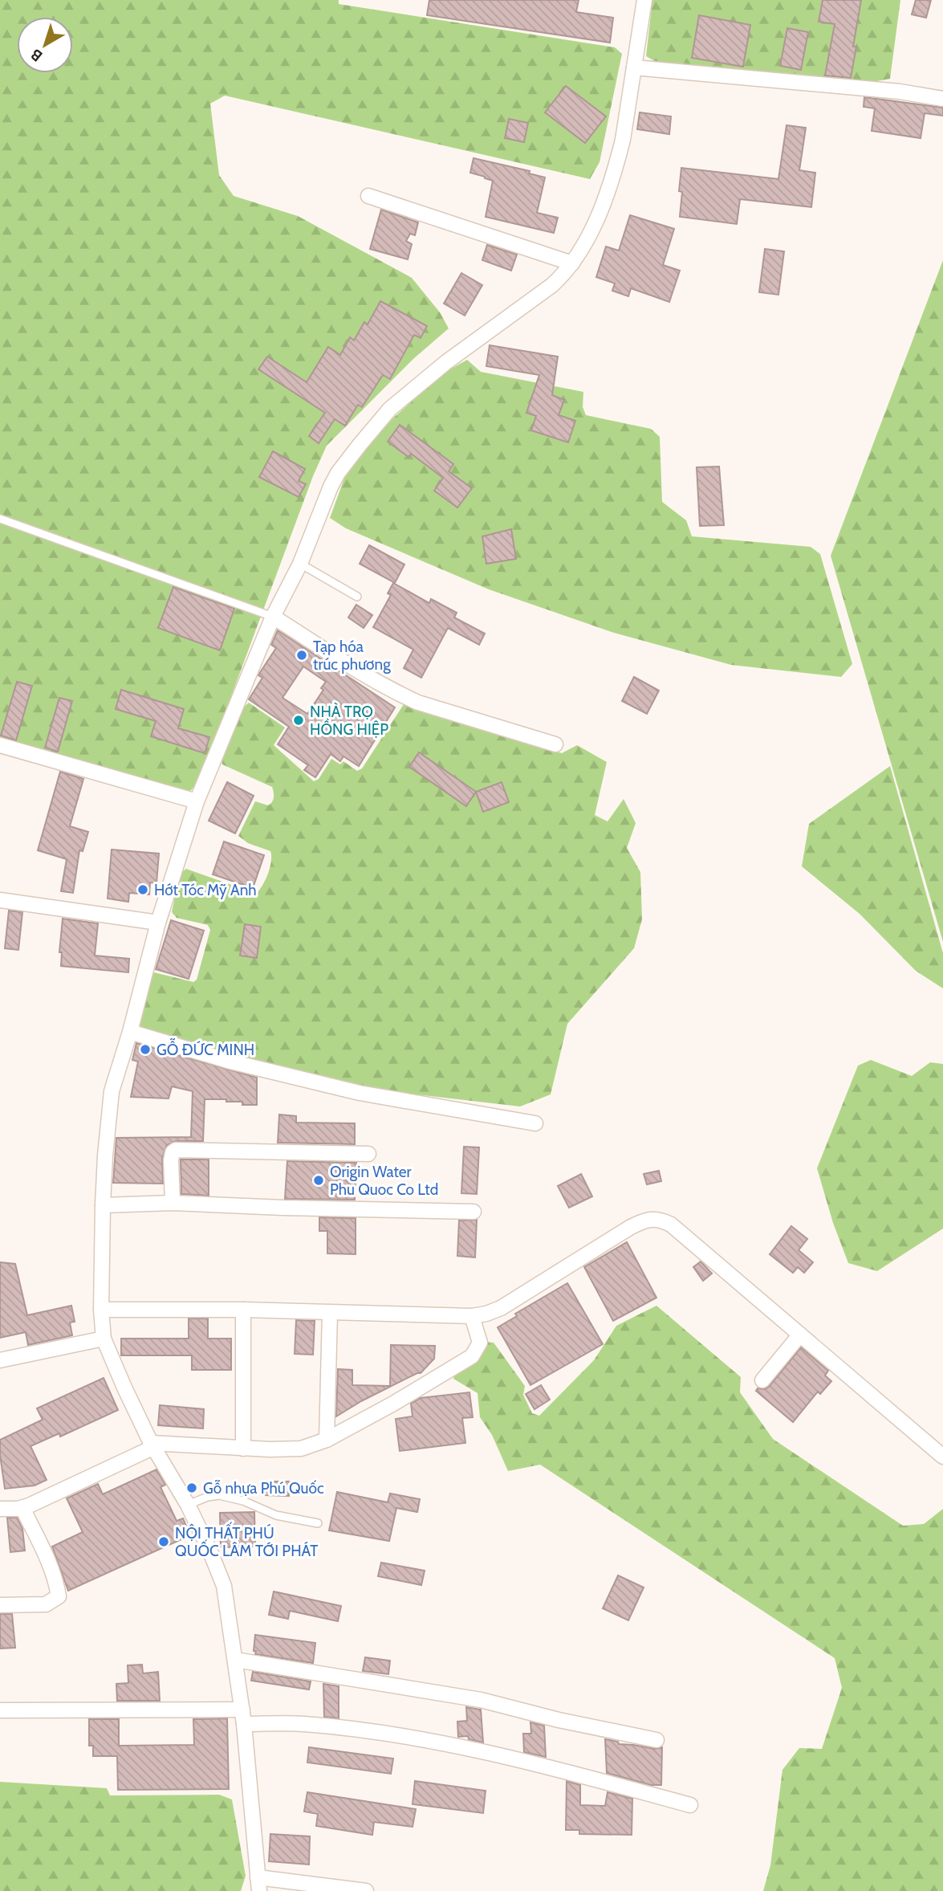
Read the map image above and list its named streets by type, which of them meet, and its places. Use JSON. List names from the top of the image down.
{
  "places": [
    "Tạp hóa trúc phương",
    "NHÀ TRỌ HỒNG HIỆP",
    "Hớt Tóc Mỹ Anh",
    "GỖ ĐỨC MINH",
    "Origin Water Phu Quoc Co Ltd",
    "Gỗ nhựa Phú Quốc",
    "NỘI THẤT PHÚ QUỐC LÂM TỚI PHÁT"
  ],
  "north": "bottom left"
}
